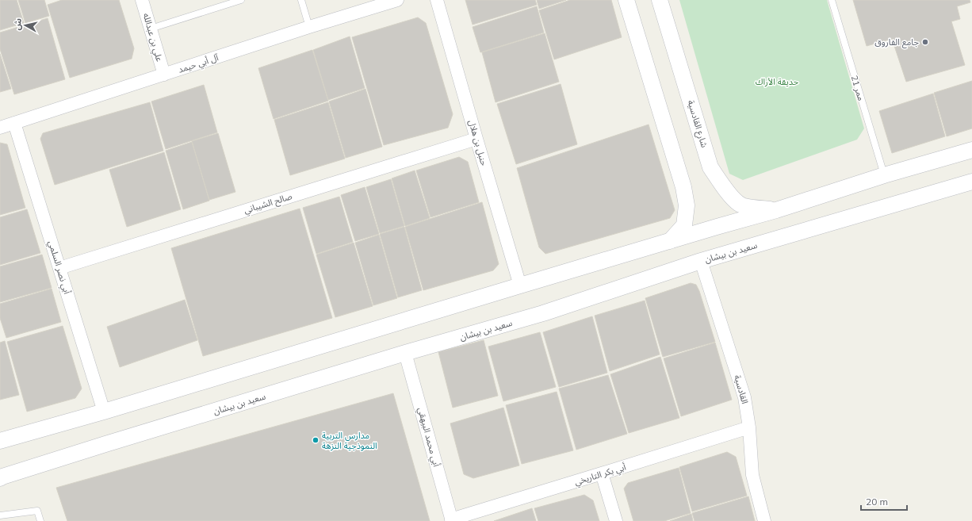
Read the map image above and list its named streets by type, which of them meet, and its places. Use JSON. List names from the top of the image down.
{
  "streets": {
    "street": [
      "علي بن عبدالله",
      "آل أبي حيمد",
      "شارع القادسية",
      "حنبل بن هلال",
      "صالح الشيباني",
      "سعيد بن بيشان",
      "أبي نصر السلمي",
      "القادسية",
      "أبي محمد البيهقي",
      "أبي بكر التاريخي"
    ],
    "lane": ["ممر 21"]
  },
  "crossings": [
    ["علي بن عبدالله", "آل أبي حيمد"],
    ["آل أبي حيمد", "أبي نصر السلمي"],
    ["حنبل بن هلال", "صالح الشيباني"],
    ["صالح الشيباني", "أبي نصر السلمي"],
    ["سعيد بن بيشان", "القادسية"],
    ["سعيد بن بيشان", "أبي محمد البيهقي"],
    ["القادسية", "أبي بكر التاريخي"],
    ["أبي محمد البيهقي", "أبي بكر التاريخي"]
  ],
  "parks": ["حديقة الأراك"],
  "places": ["جامع الفاروق", "مدارس التربية النموذجية النزهة"],
  "scale_bar": "20 m",
  "north": "left"
}
